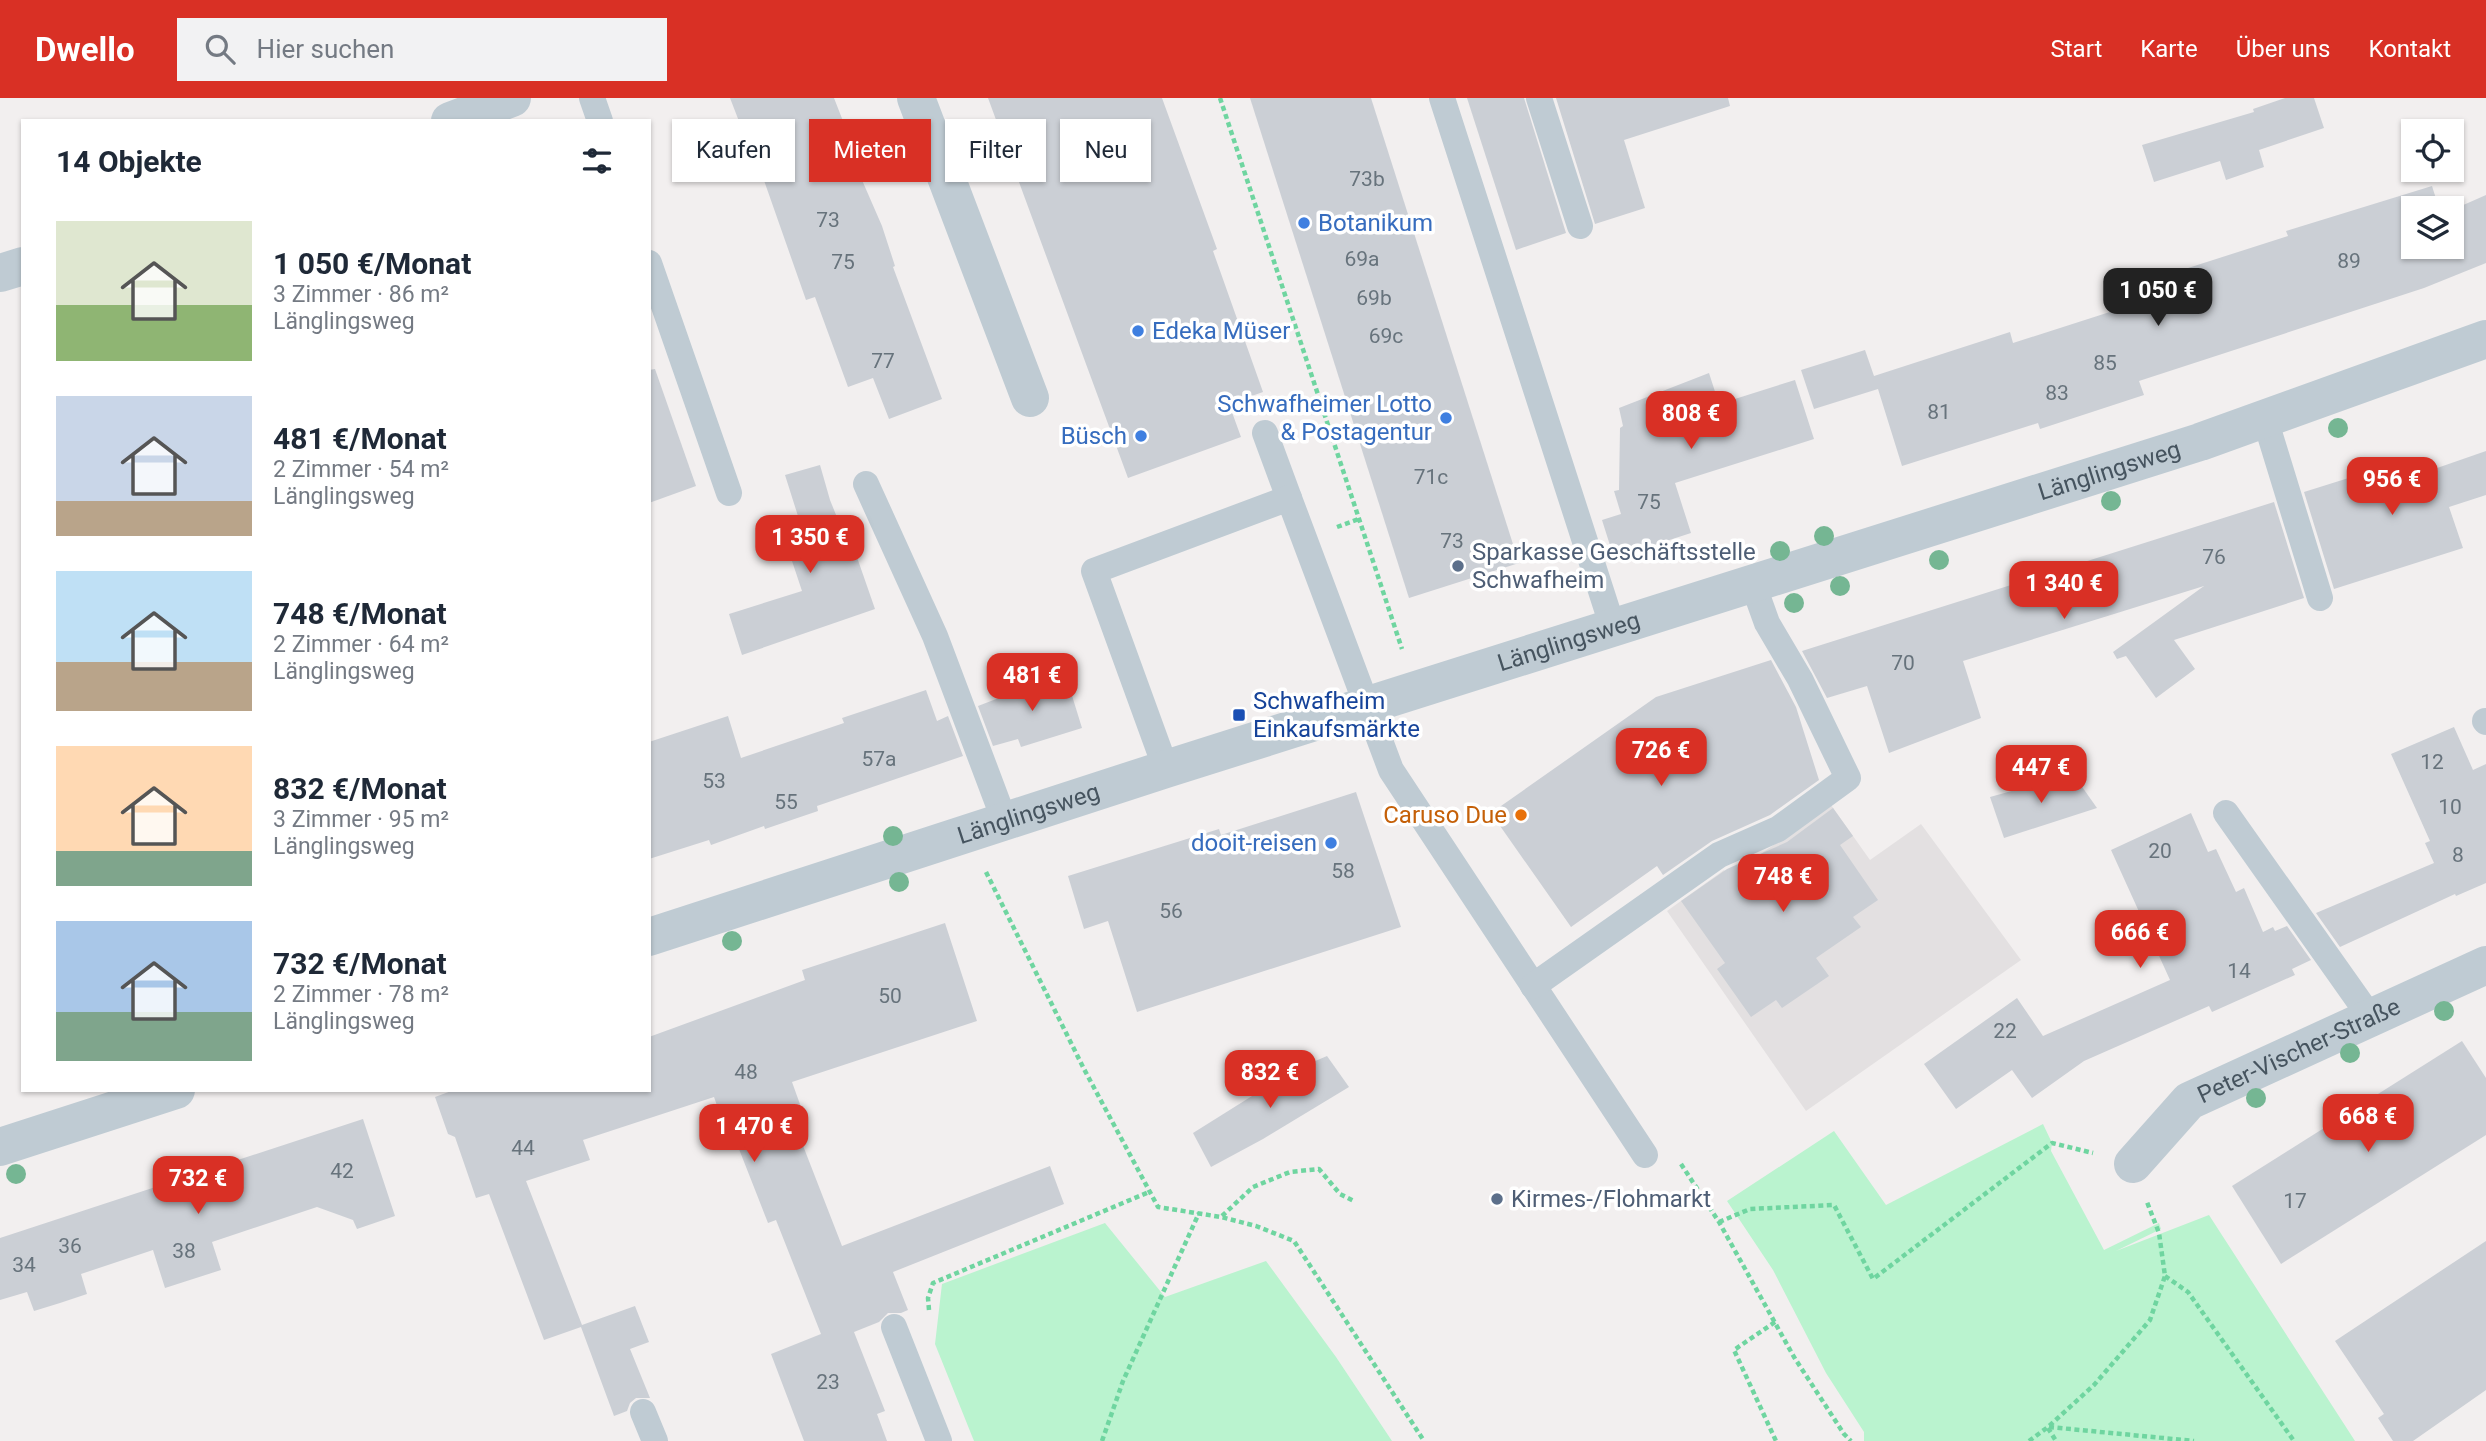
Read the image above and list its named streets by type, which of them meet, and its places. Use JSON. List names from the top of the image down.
{
  "streets": {
    "street": ["Länglingsweg", "Peter-Vischer-Straße"]
  },
  "places": {
    "other": [
      "Botanikum",
      "Edeka Müser",
      "Schwafheimer Lotto & Postagentur",
      "Büsch",
      "Sparkasse Geschäftsstelle Schwafheim",
      "Caruso Due",
      "dooit-reisen",
      "Kirmes-/Flohmarkt"
    ],
    "transit": ["Schwafheim Einkaufsmärkte"]
  },
  "house_numbers": [
    "73b",
    "73",
    "69a",
    "89",
    "75",
    "69b",
    "69c",
    "77",
    "85",
    "83",
    "81",
    "71c",
    "75",
    "73",
    "76",
    "70",
    "57a",
    "12",
    "53",
    "55",
    "10",
    "20",
    "8",
    "58",
    "56",
    "14",
    "50",
    "22",
    "48",
    "44",
    "42",
    "17",
    "36",
    "38",
    "34",
    "23"
  ],
  "page": {
    "header": "Dwello",
    "search": "Hier suchen",
    "nav": [
      "Start",
      "Karte",
      "Über uns",
      "Kontakt"
    ],
    "chip": [
      "Kaufen",
      "Mieten",
      "Filter",
      "Neu"
    ],
    "heading": "14 Objekte",
    "list": [
      {
        "name": "1 050 €/Monat",
        "note": "3 Zimmer · 86 m² · Länglingsweg"
      },
      {
        "name": "481 €/Monat",
        "note": "2 Zimmer · 54 m² · Länglingsweg"
      },
      {
        "name": "748 €/Monat",
        "note": "2 Zimmer · 64 m² · Länglingsweg"
      },
      {
        "name": "832 €/Monat",
        "note": "3 Zimmer · 95 m² · Länglingsweg"
      },
      {
        "name": "732 €/Monat",
        "note": "2 Zimmer · 78 m² · Länglingsweg"
      }
    ],
    "price": [
      "1 050 €",
      "808 €",
      "956 €",
      "1 350 €",
      "1 340 €",
      "481 €",
      "726 €",
      "447 €",
      "748 €",
      "666 €",
      "832 €",
      "668 €",
      "1 470 €",
      "732 €"
    ]
  }
}
